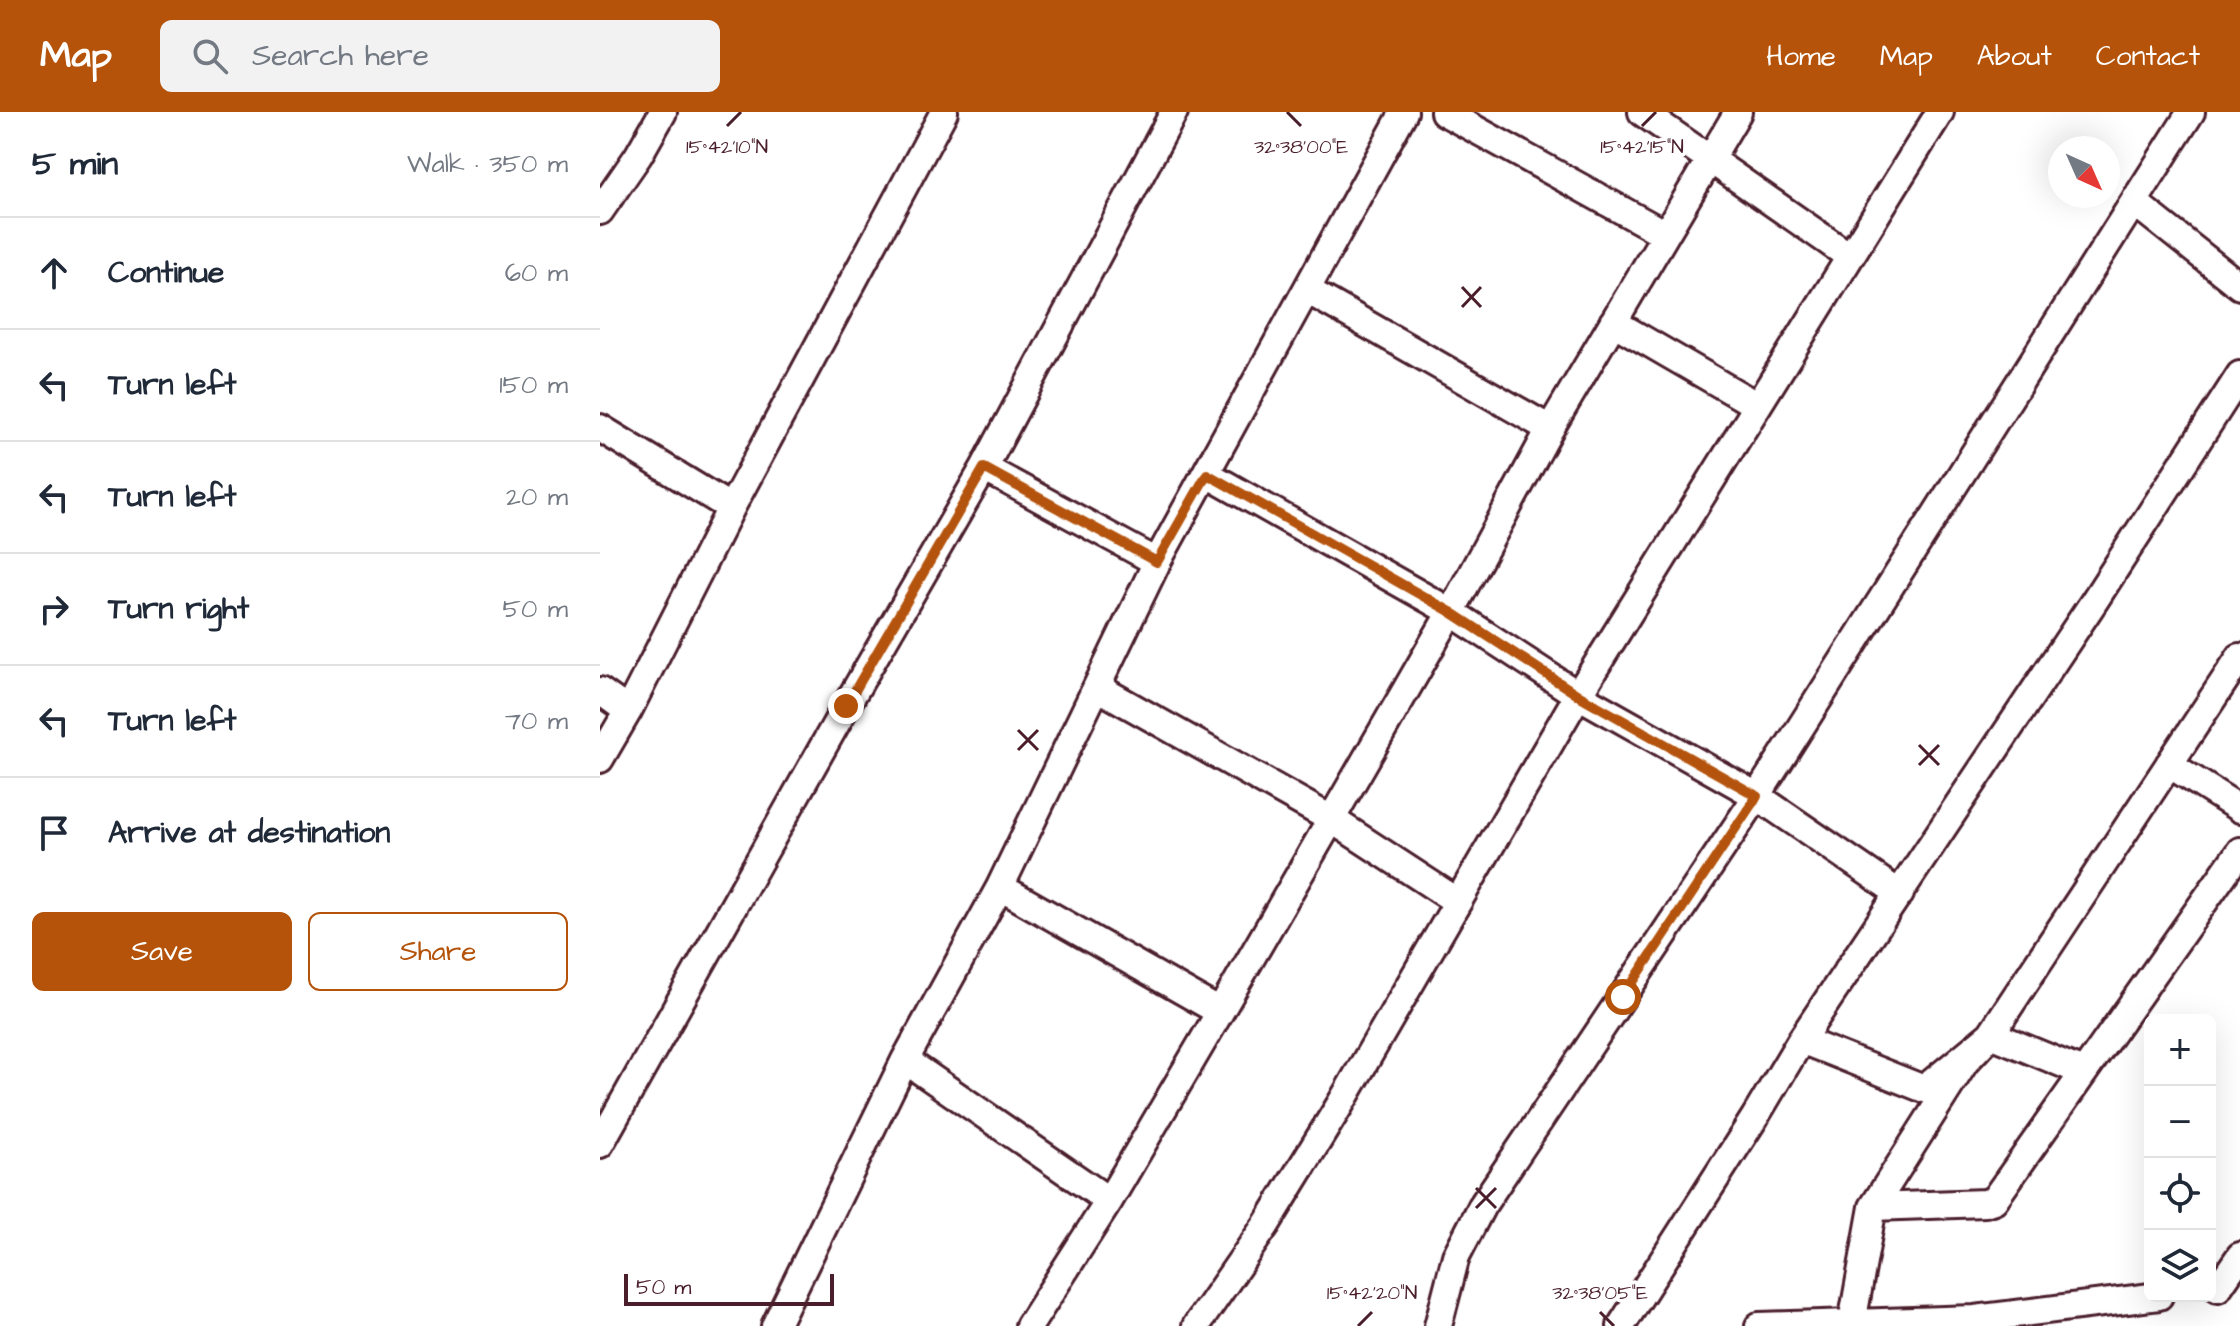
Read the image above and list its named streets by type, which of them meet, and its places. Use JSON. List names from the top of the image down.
{
  "scale_bar": "50 m",
  "north": "bottom right",
  "page": {
    "header": "Map",
    "search": "Search here",
    "nav": [
      "Home",
      "Map",
      "About",
      "Contact"
    ],
    "heading": ["5 min", "Walk · 350 m"],
    "list": [
      ["Continue", "60 m"],
      ["Turn left", "150 m"],
      ["Turn left", "20 m"],
      ["Turn right", "50 m"],
      ["Turn left", "70 m"],
      "Arrive at destination"
    ],
    "buttons": ["Save", "Share"],
    "map_buttons": ["+", "−"],
    "scale": "50 m"
  },
  "coordinates": [
    "15°42'10\"N",
    "32°38'00\"E",
    "15°42'15\"N",
    "15°42'20\"N",
    "32°38'05\"E"
  ]
}
